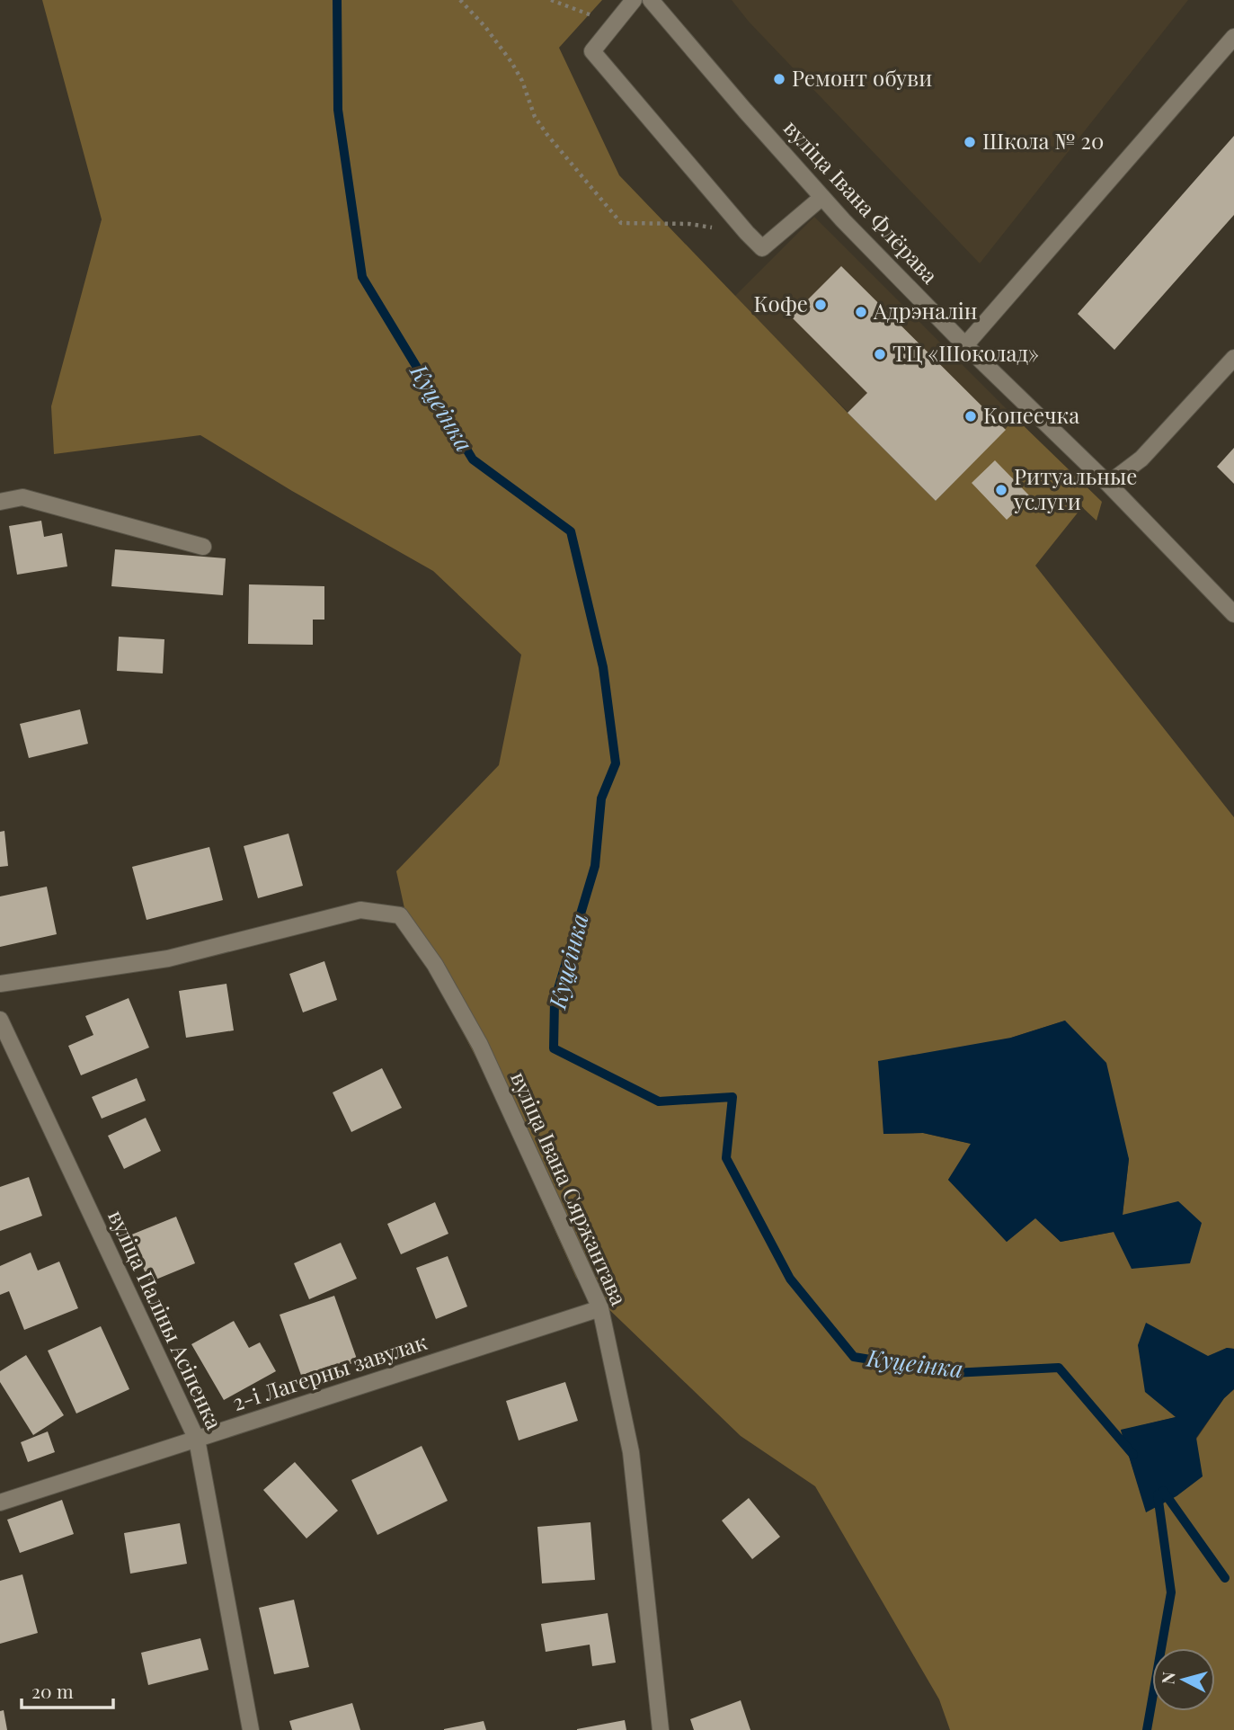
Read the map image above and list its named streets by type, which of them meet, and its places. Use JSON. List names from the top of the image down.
{
  "streets": {
    "street": [
      "вуліца Івана Флёрава",
      "вуліца Івана Сяржантава",
      "вуліца Паліны Асіпенка",
      "2-і Лагерны завулак"
    ]
  },
  "crossings": [
    ["вуліца Івана Сяржантава", "2-і Лагерны завулак"],
    ["вуліца Паліны Асіпенка", "2-і Лагерны завулак"]
  ],
  "water": ["Куцеінка"],
  "places": [
    "Ремонт обуви",
    "Школа № 20",
    "Кофе",
    "Адрэналін",
    "ТЦ «Шоколад»",
    "Копеечка",
    "Ритуальные услуги"
  ],
  "scale_bar": "20 m",
  "north": "left"
}
